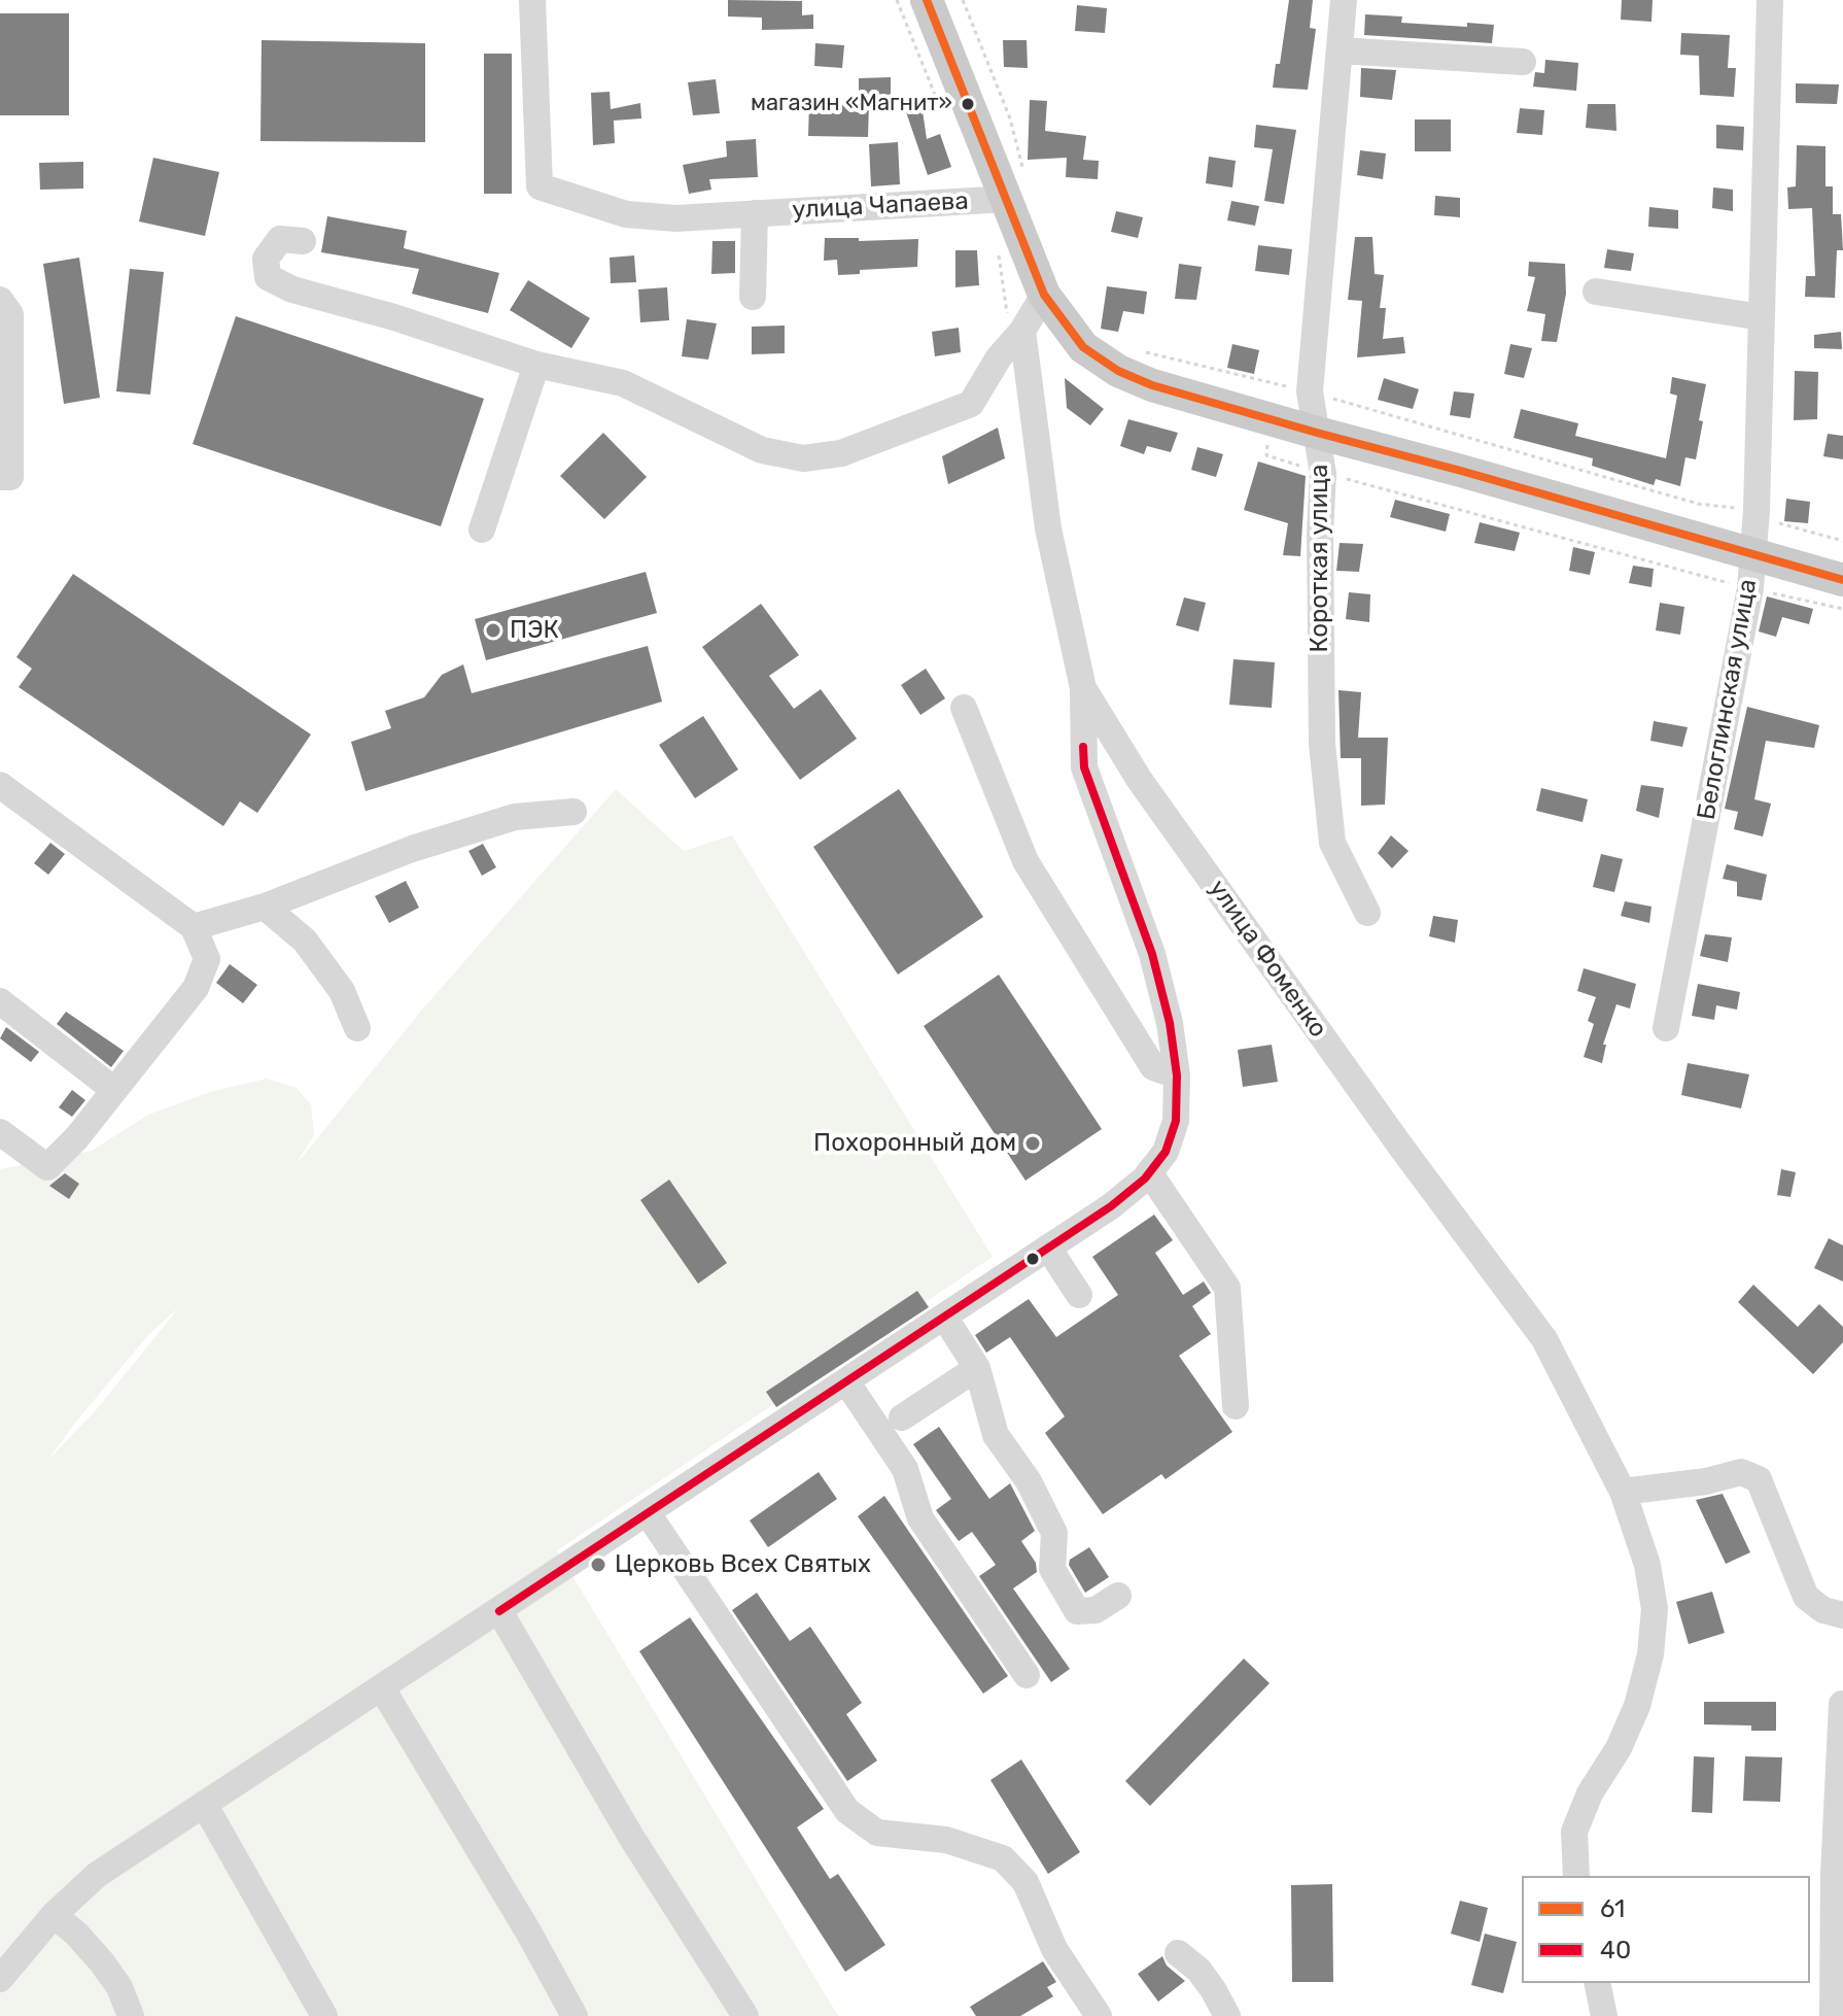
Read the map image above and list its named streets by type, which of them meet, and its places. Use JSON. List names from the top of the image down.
{
  "streets": {
    "street": [
      "улица Чапаева",
      "Короткая улица",
      "Белоглинская улица",
      "улица Фоменко"
    ]
  },
  "places": [
    "магазин «Магнит»",
    "ПЭК",
    "Похоронный дом",
    "Церковь Всех Святых"
  ],
  "lines": ["transit line 61", "transit line 40"],
  "legend": ["61", "40"]
}
